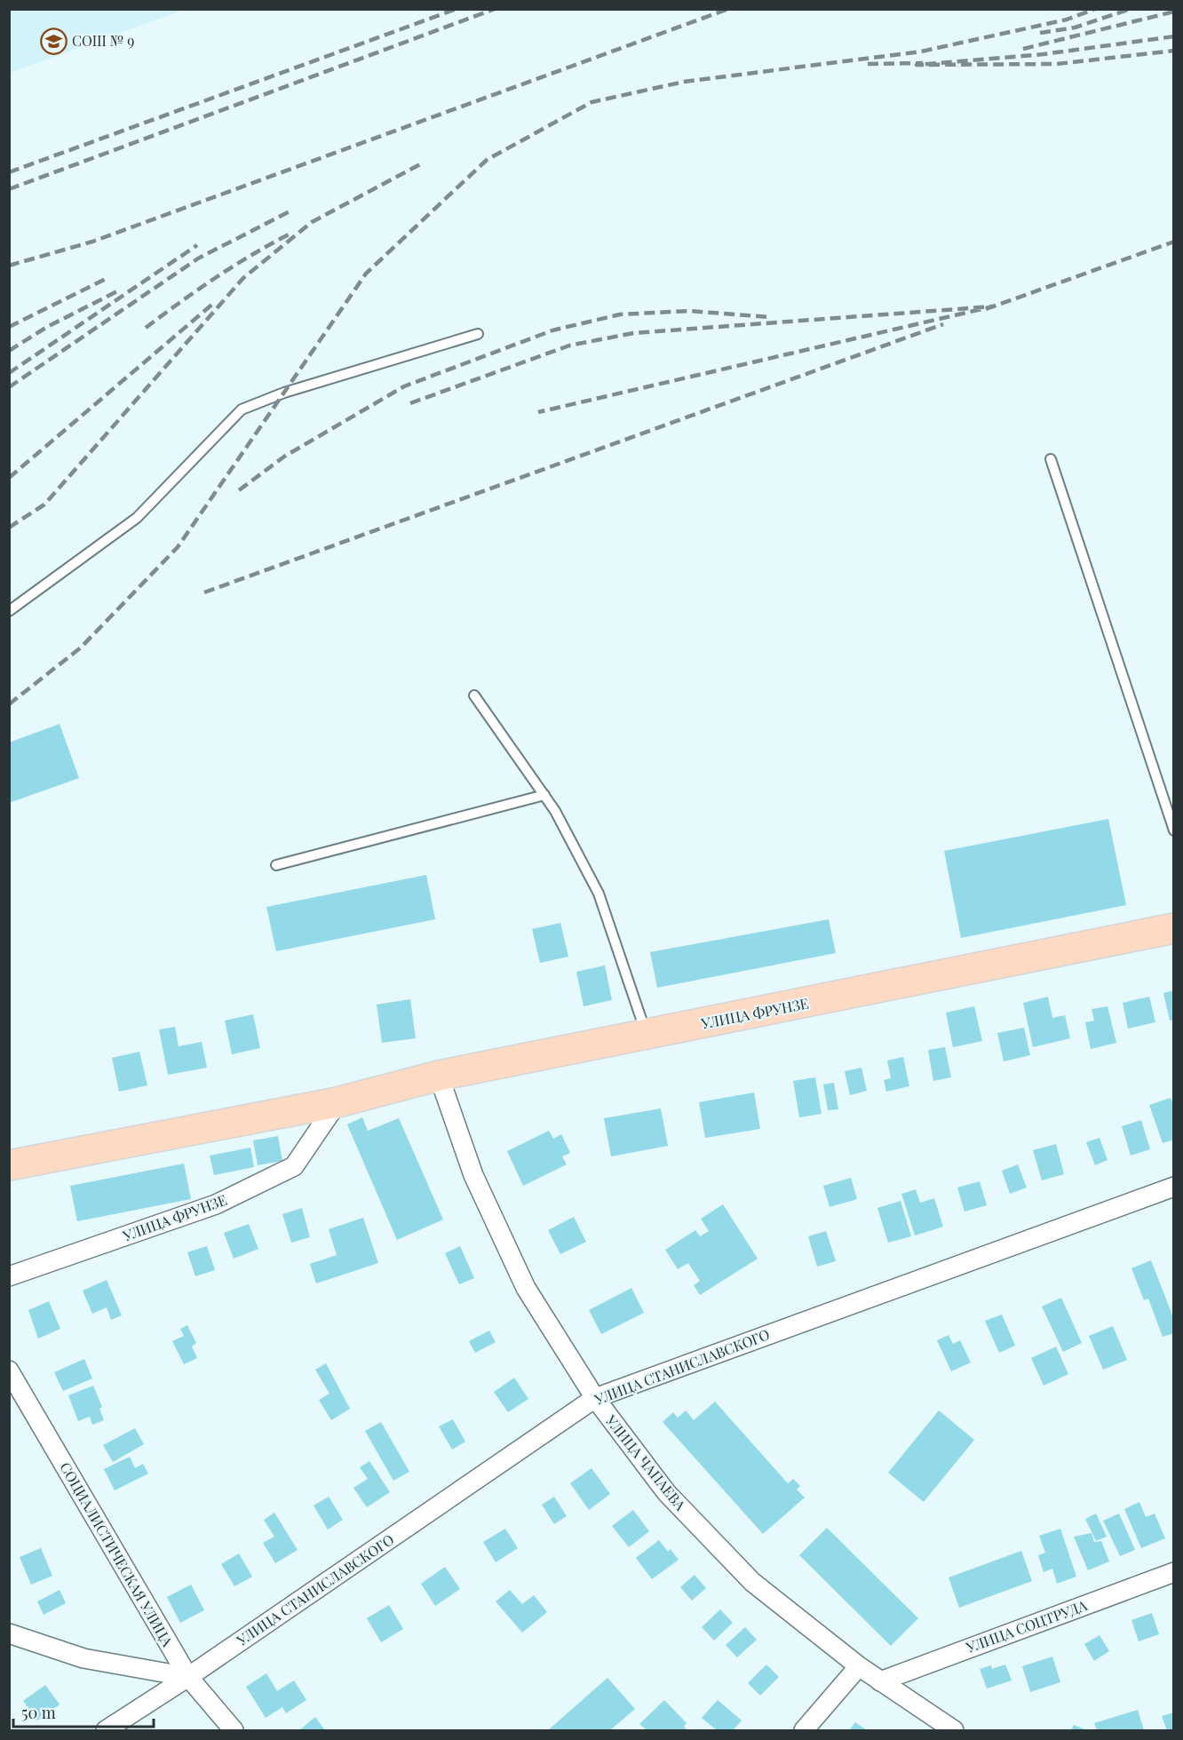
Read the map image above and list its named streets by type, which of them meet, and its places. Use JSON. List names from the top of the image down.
{
  "streets": {
    "main road": ["УЛИЦА ФРУНЗЕ"],
    "street": [
      "УЛИЦА СТАНИСЛАВСКОГО",
      "УЛИЦА ЧАПАЕВА",
      "СОЦИАЛИСТИЧЕСКАЯ УЛИЦА",
      "УЛИЦА СОЦТРУДА"
    ]
  },
  "crossings": [
    ["УЛИЦА ФРУНЗЕ", "УЛИЦА ЧАПАЕВА"],
    ["УЛИЦА СТАНИСЛАВСКОГО", "УЛИЦА ЧАПАЕВА"],
    ["УЛИЦА СТАНИСЛАВСКОГО", "СОЦИАЛИСТИЧЕСКАЯ УЛИЦА"],
    ["УЛИЦА ЧАПАЕВА", "УЛИЦА СОЦТРУДА"]
  ],
  "places": {
    "school or university": ["СОШ № 9"]
  },
  "scale_bar": "50 m"
}
